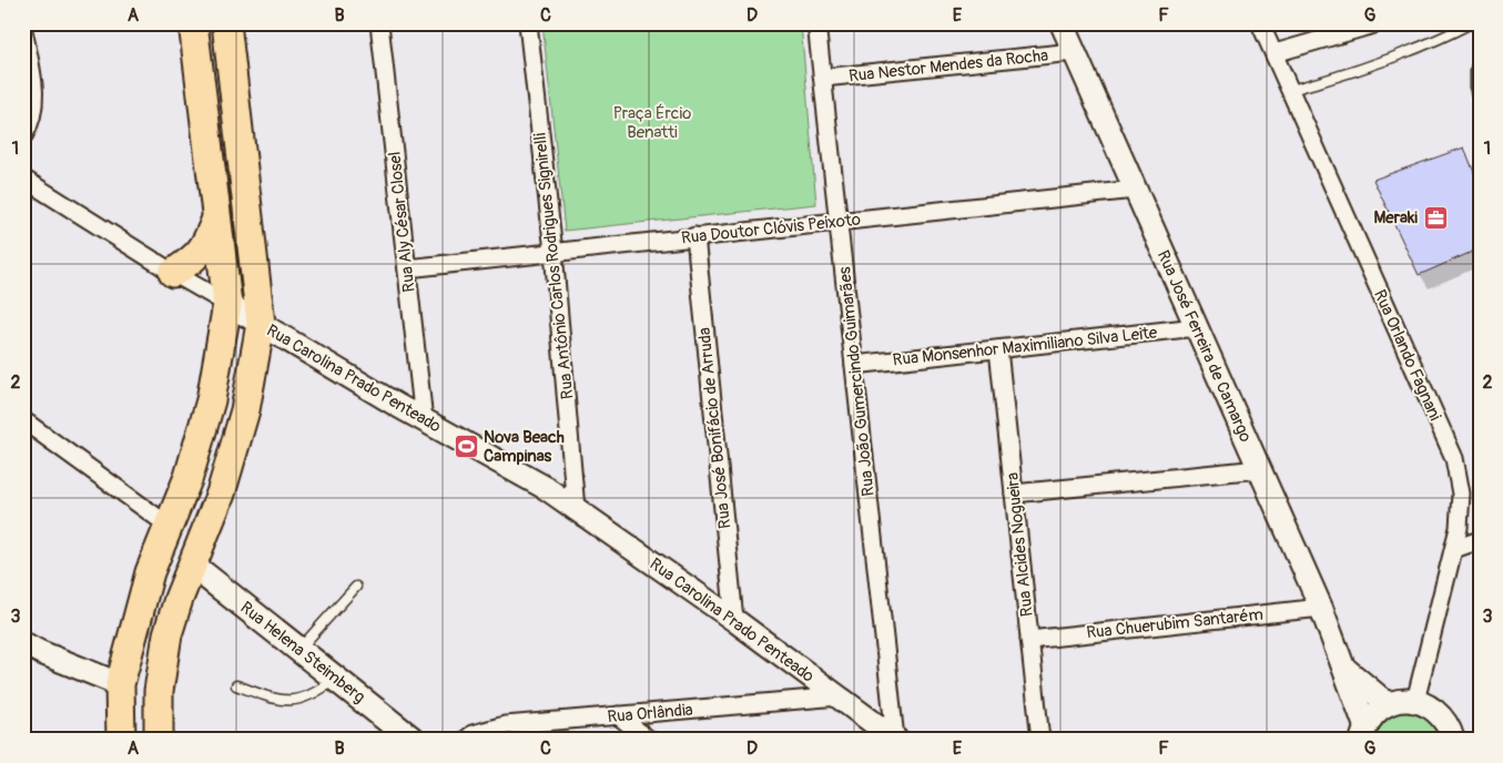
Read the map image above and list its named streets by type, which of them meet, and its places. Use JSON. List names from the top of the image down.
{
  "streets": {
    "main road": ["Rua Helena Steimberg"],
    "street": [
      "Rua Nestor Mendes da Rocha",
      "Rua Aly César Closel",
      "Rua Doutor Clóvis Peixoto",
      "Rua Antônio Carlos Rodrigues Signirelli",
      "Rua Monsenhor Maximiliano Silva Leite",
      "Rua José Ferreira de Camargo",
      "Rua Orlando Fagnani",
      "Rua Carolina Prado Penteado",
      "Rua João Gumercindo Guimarães",
      "Rua José Bonifácio de Arruda",
      "Rua Alcides Nogueira",
      "Rua Chuerubim Santarém",
      "Rua Orlândia"
    ]
  },
  "crossings": [
    ["Rua Nestor Mendes da Rocha", "Rua José Ferreira de Camargo"],
    ["Rua Nestor Mendes da Rocha", "Rua João Gumercindo Guimarães"],
    ["Rua Aly César Closel", "Rua Doutor Clóvis Peixoto"],
    ["Rua Aly César Closel", "Rua Carolina Prado Penteado"],
    ["Rua Doutor Clóvis Peixoto", "Rua Antônio Carlos Rodrigues Signirelli"],
    ["Rua Doutor Clóvis Peixoto", "Rua José Ferreira de Camargo"],
    ["Rua Doutor Clóvis Peixoto", "Rua João Gumercindo Guimarães"],
    ["Rua Doutor Clóvis Peixoto", "Rua José Bonifácio de Arruda"],
    ["Rua Antônio Carlos Rodrigues Signirelli", "Rua Carolina Prado Penteado"],
    ["Rua Monsenhor Maximiliano Silva Leite", "Rua José Ferreira de Camargo"],
    ["Rua Monsenhor Maximiliano Silva Leite", "Rua João Gumercindo Guimarães"],
    ["Rua Monsenhor Maximiliano Silva Leite", "Rua Alcides Nogueira"],
    ["Rua José Ferreira de Camargo", "Rua Chuerubim Santarém"],
    ["Rua Carolina Prado Penteado", "Rua João Gumercindo Guimarães"],
    ["Rua Carolina Prado Penteado", "Rua José Bonifácio de Arruda"],
    ["Rua Carolina Prado Penteado", "Rua Orlândia"],
    ["Rua Alcides Nogueira", "Rua Chuerubim Santarém"]
  ],
  "parks": ["Praça Ércio Benatti"],
  "places": {
    "office": ["Meraki"],
    "sports": ["Nova Beach Campinas"]
  },
  "grid": {
    "columns": [
      "A",
      "B",
      "C",
      "D",
      "E",
      "F",
      "G"
    ],
    "rows": ["1", "2", "3"]
  }
}
